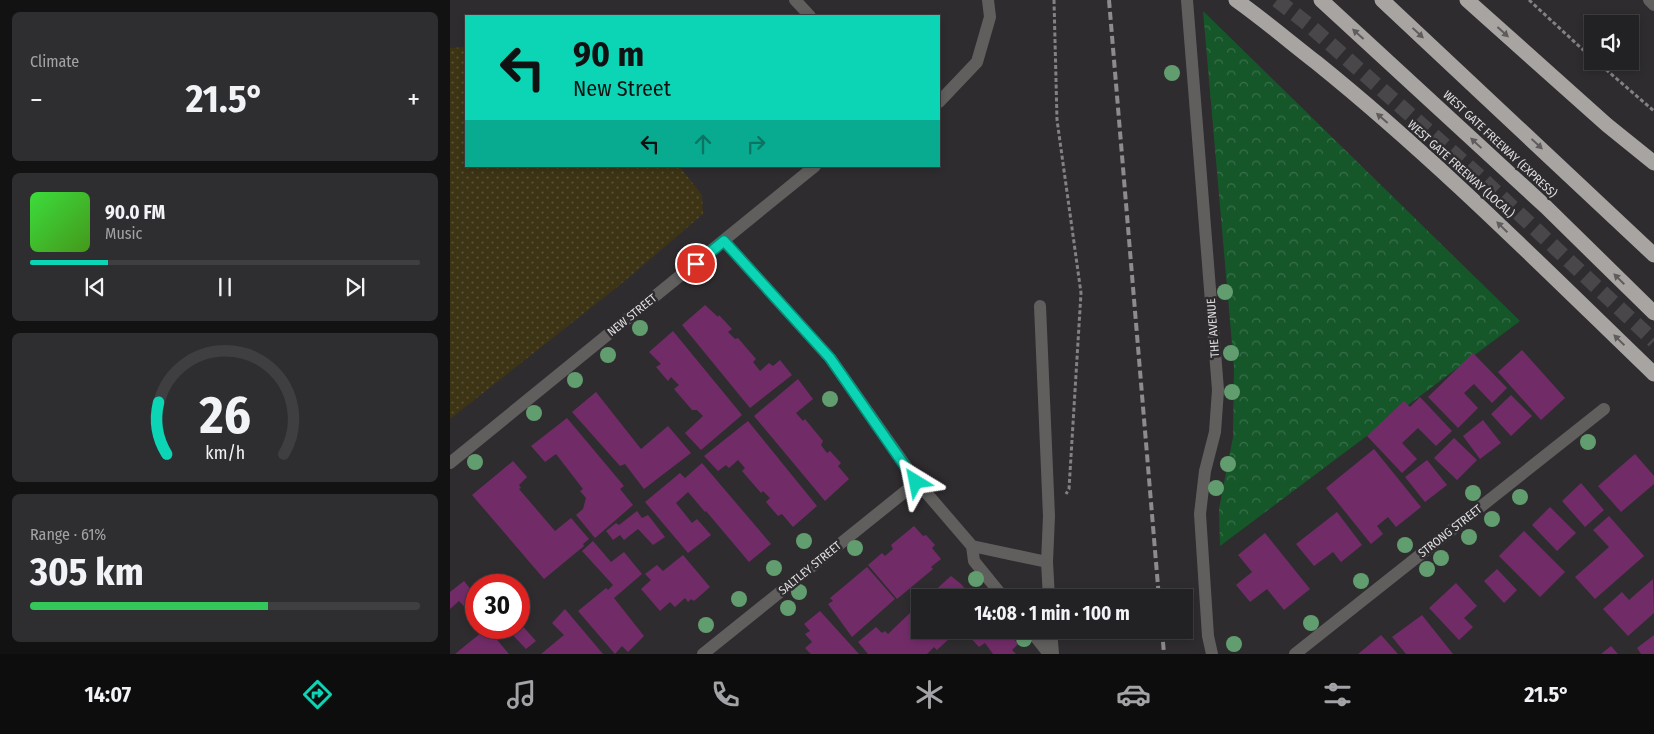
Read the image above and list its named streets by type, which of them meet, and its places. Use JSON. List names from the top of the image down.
{
  "streets": {
    "highway": ["WEST GATE FREEWAY (EXPRESS)", "WEST GATE FREEWAY (LOCAL)"],
    "street": [
      "NEW STREET",
      "THE AVENUE",
      "STRONG STREET",
      "SALTLEY STREET"
    ]
  },
  "one_way": ["WEST GATE FREEWAY (LOCAL)"],
  "page": {
    "tile": [
      "Climate",
      ["Range · 61%", "305 km"]
    ],
    "turn": ["90 m", "New Street"],
    "heat": ["−", "21.5°", "+"],
    "song": ["90.0 FM", "Music"],
    "limit": "30",
    "trip": "14:08 · 1 min · 100 m",
    "tabs": ["14:07", "21.5°"],
    "gauge": ["26", "km/h"]
  }
}
